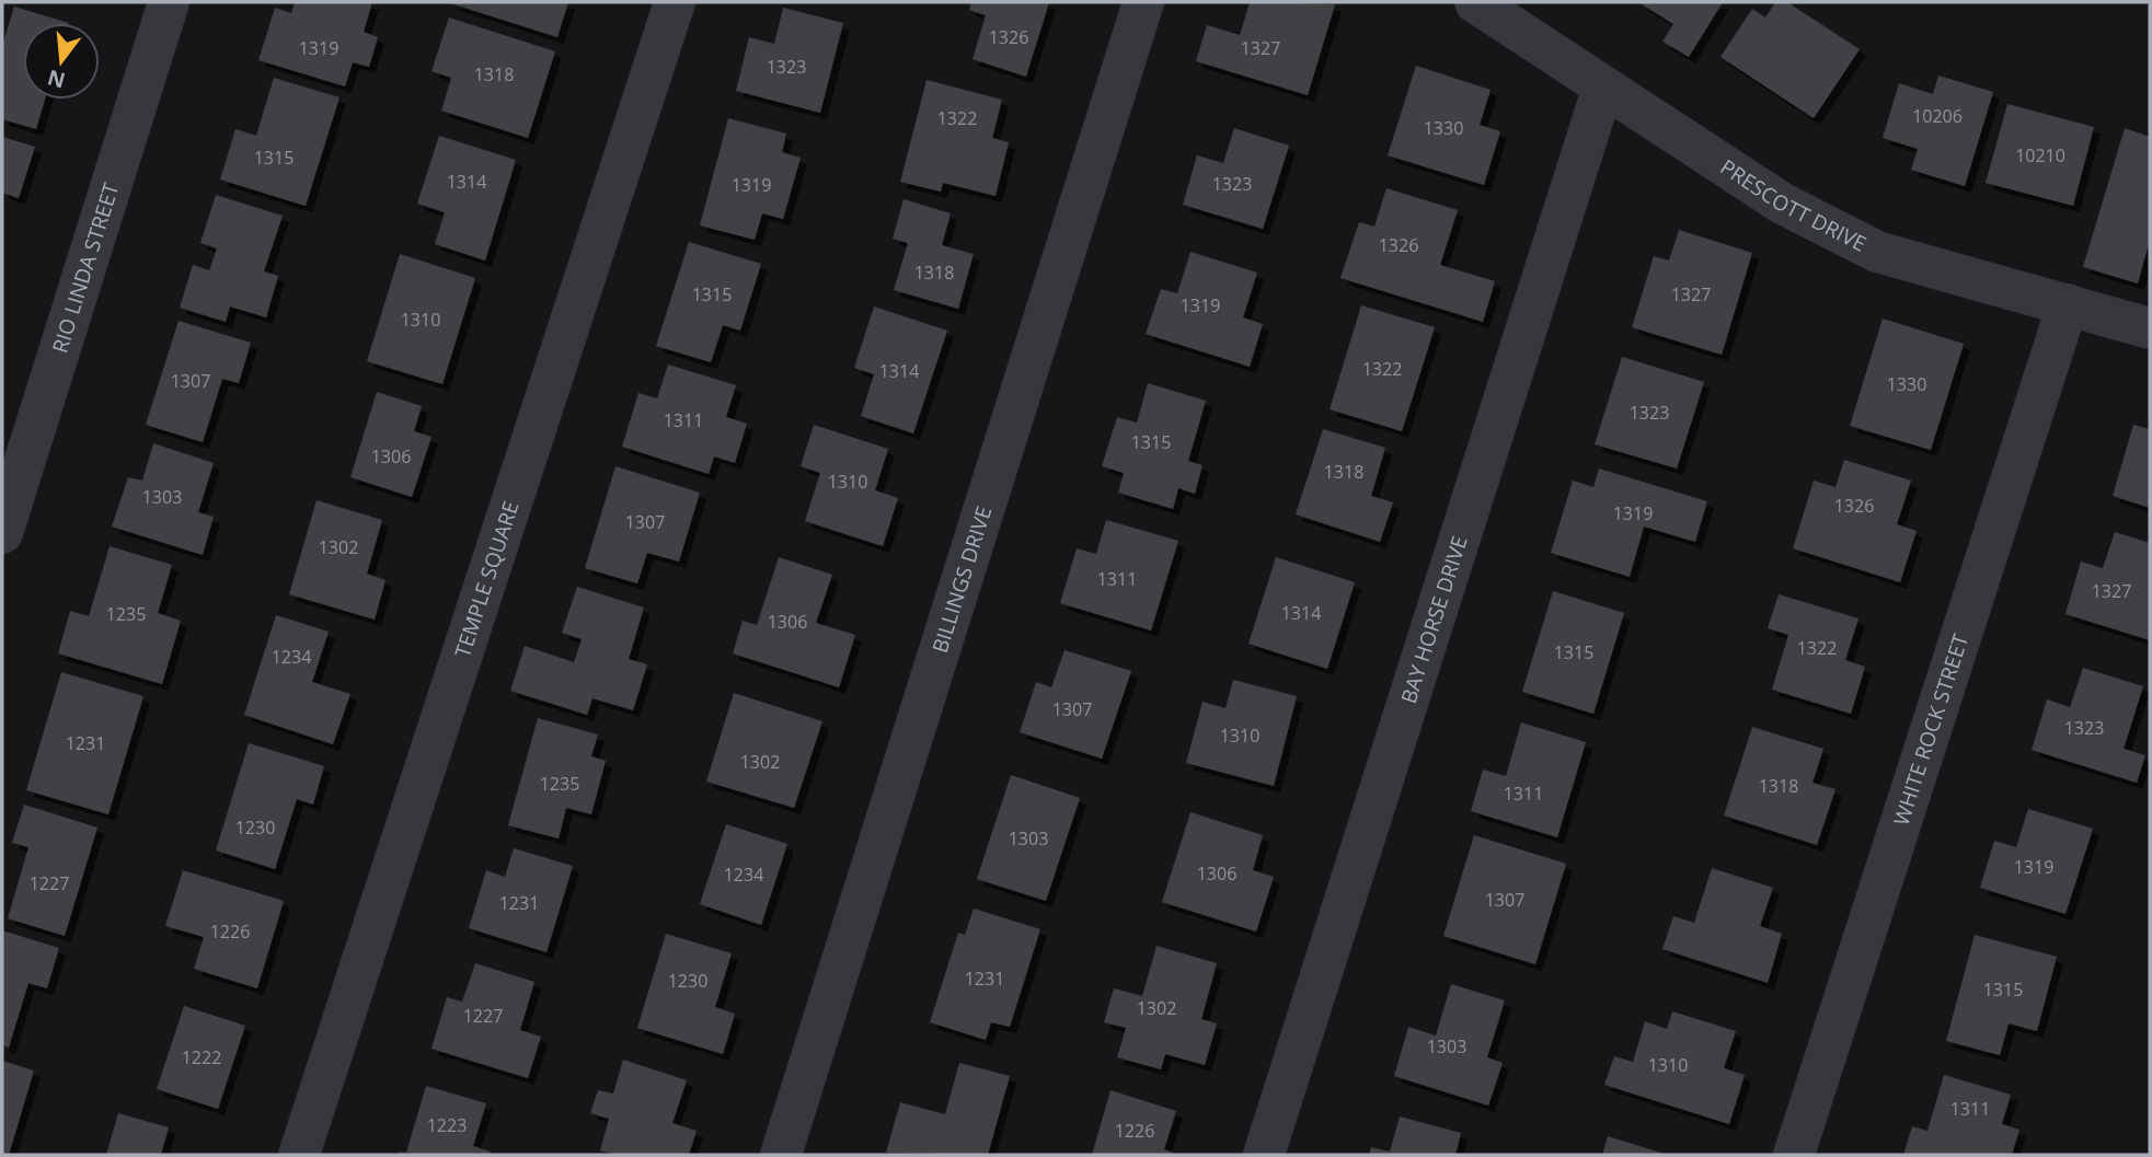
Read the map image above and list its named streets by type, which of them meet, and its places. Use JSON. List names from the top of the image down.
{
  "streets": {
    "street": [
      "PRESCOTT DRIVE",
      "RIO LINDA STREET",
      "TEMPLE SQUARE",
      "BILLINGS DRIVE",
      "BAY HORSE DRIVE",
      "WHITE ROCK STREET"
    ]
  },
  "crossings": [
    ["PRESCOTT DRIVE", "BAY HORSE DRIVE"],
    ["PRESCOTT DRIVE", "WHITE ROCK STREET"]
  ],
  "house_numbers": [
    "1326",
    "1319",
    "1327",
    "1323",
    "1318",
    "10206",
    "1322",
    "1330",
    "10210",
    "1315",
    "1314",
    "1323",
    "1319",
    "1326",
    "1318",
    "1315",
    "1327",
    "1319",
    "1310",
    "1322",
    "1314",
    "1307",
    "1330",
    "1323",
    "1311",
    "1315",
    "1306",
    "1318",
    "1310",
    "1303",
    "1326",
    "1319",
    "1307",
    "1302",
    "1311",
    "1327",
    "1314",
    "1235",
    "1306",
    "1322",
    "1315",
    "1234",
    "1307",
    "1323",
    "1310",
    "1231",
    "1302",
    "1235",
    "1318",
    "1311",
    "1230",
    "1303",
    "1319",
    "1306",
    "1234",
    "1227",
    "1307",
    "1231",
    "1226",
    "1231",
    "1230",
    "1315",
    "1302",
    "1227",
    "1303",
    "1222",
    "1310",
    "1311",
    "1223",
    "1226"
  ],
  "north": "bottom"
}
